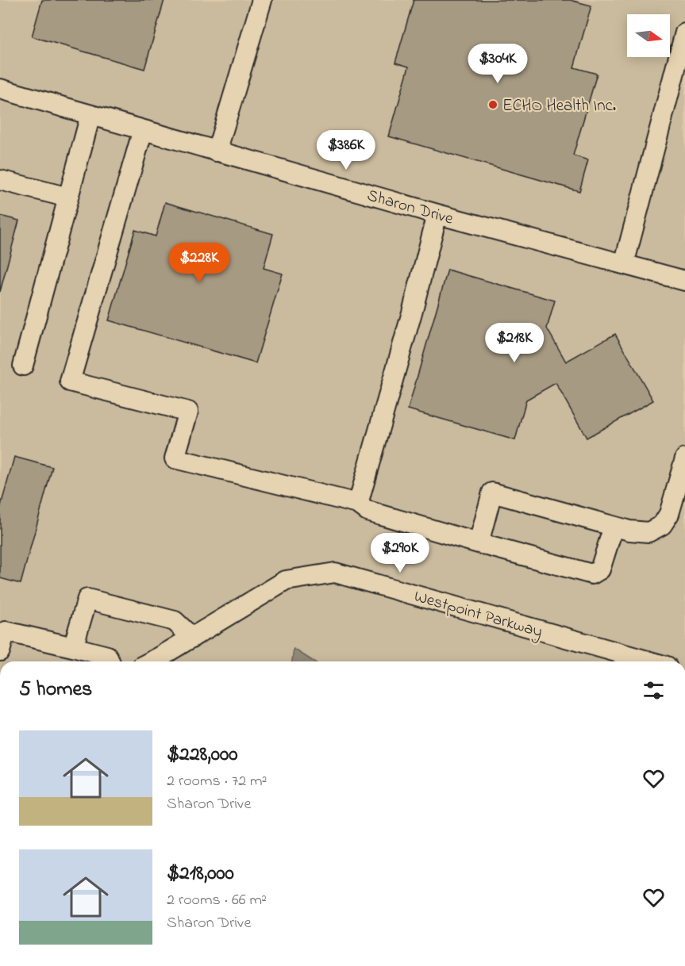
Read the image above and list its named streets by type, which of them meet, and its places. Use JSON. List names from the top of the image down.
{
  "streets": {
    "street": ["Sharon Drive", "Westpoint Parkway"]
  },
  "places": ["ECHO Health Inc."],
  "north": "right",
  "page": {
    "price": [
      "$304K",
      "$386K",
      "$228K",
      "$218K",
      "$290K"
    ],
    "heading": "5 homes",
    "list": [
      {
        "name": "$228,000",
        "note": "2 rooms · 72 m² · Sharon Drive"
      },
      {
        "name": "$218,000",
        "note": "2 rooms · 66 m² · Sharon Drive"
      }
    ]
  }
}
